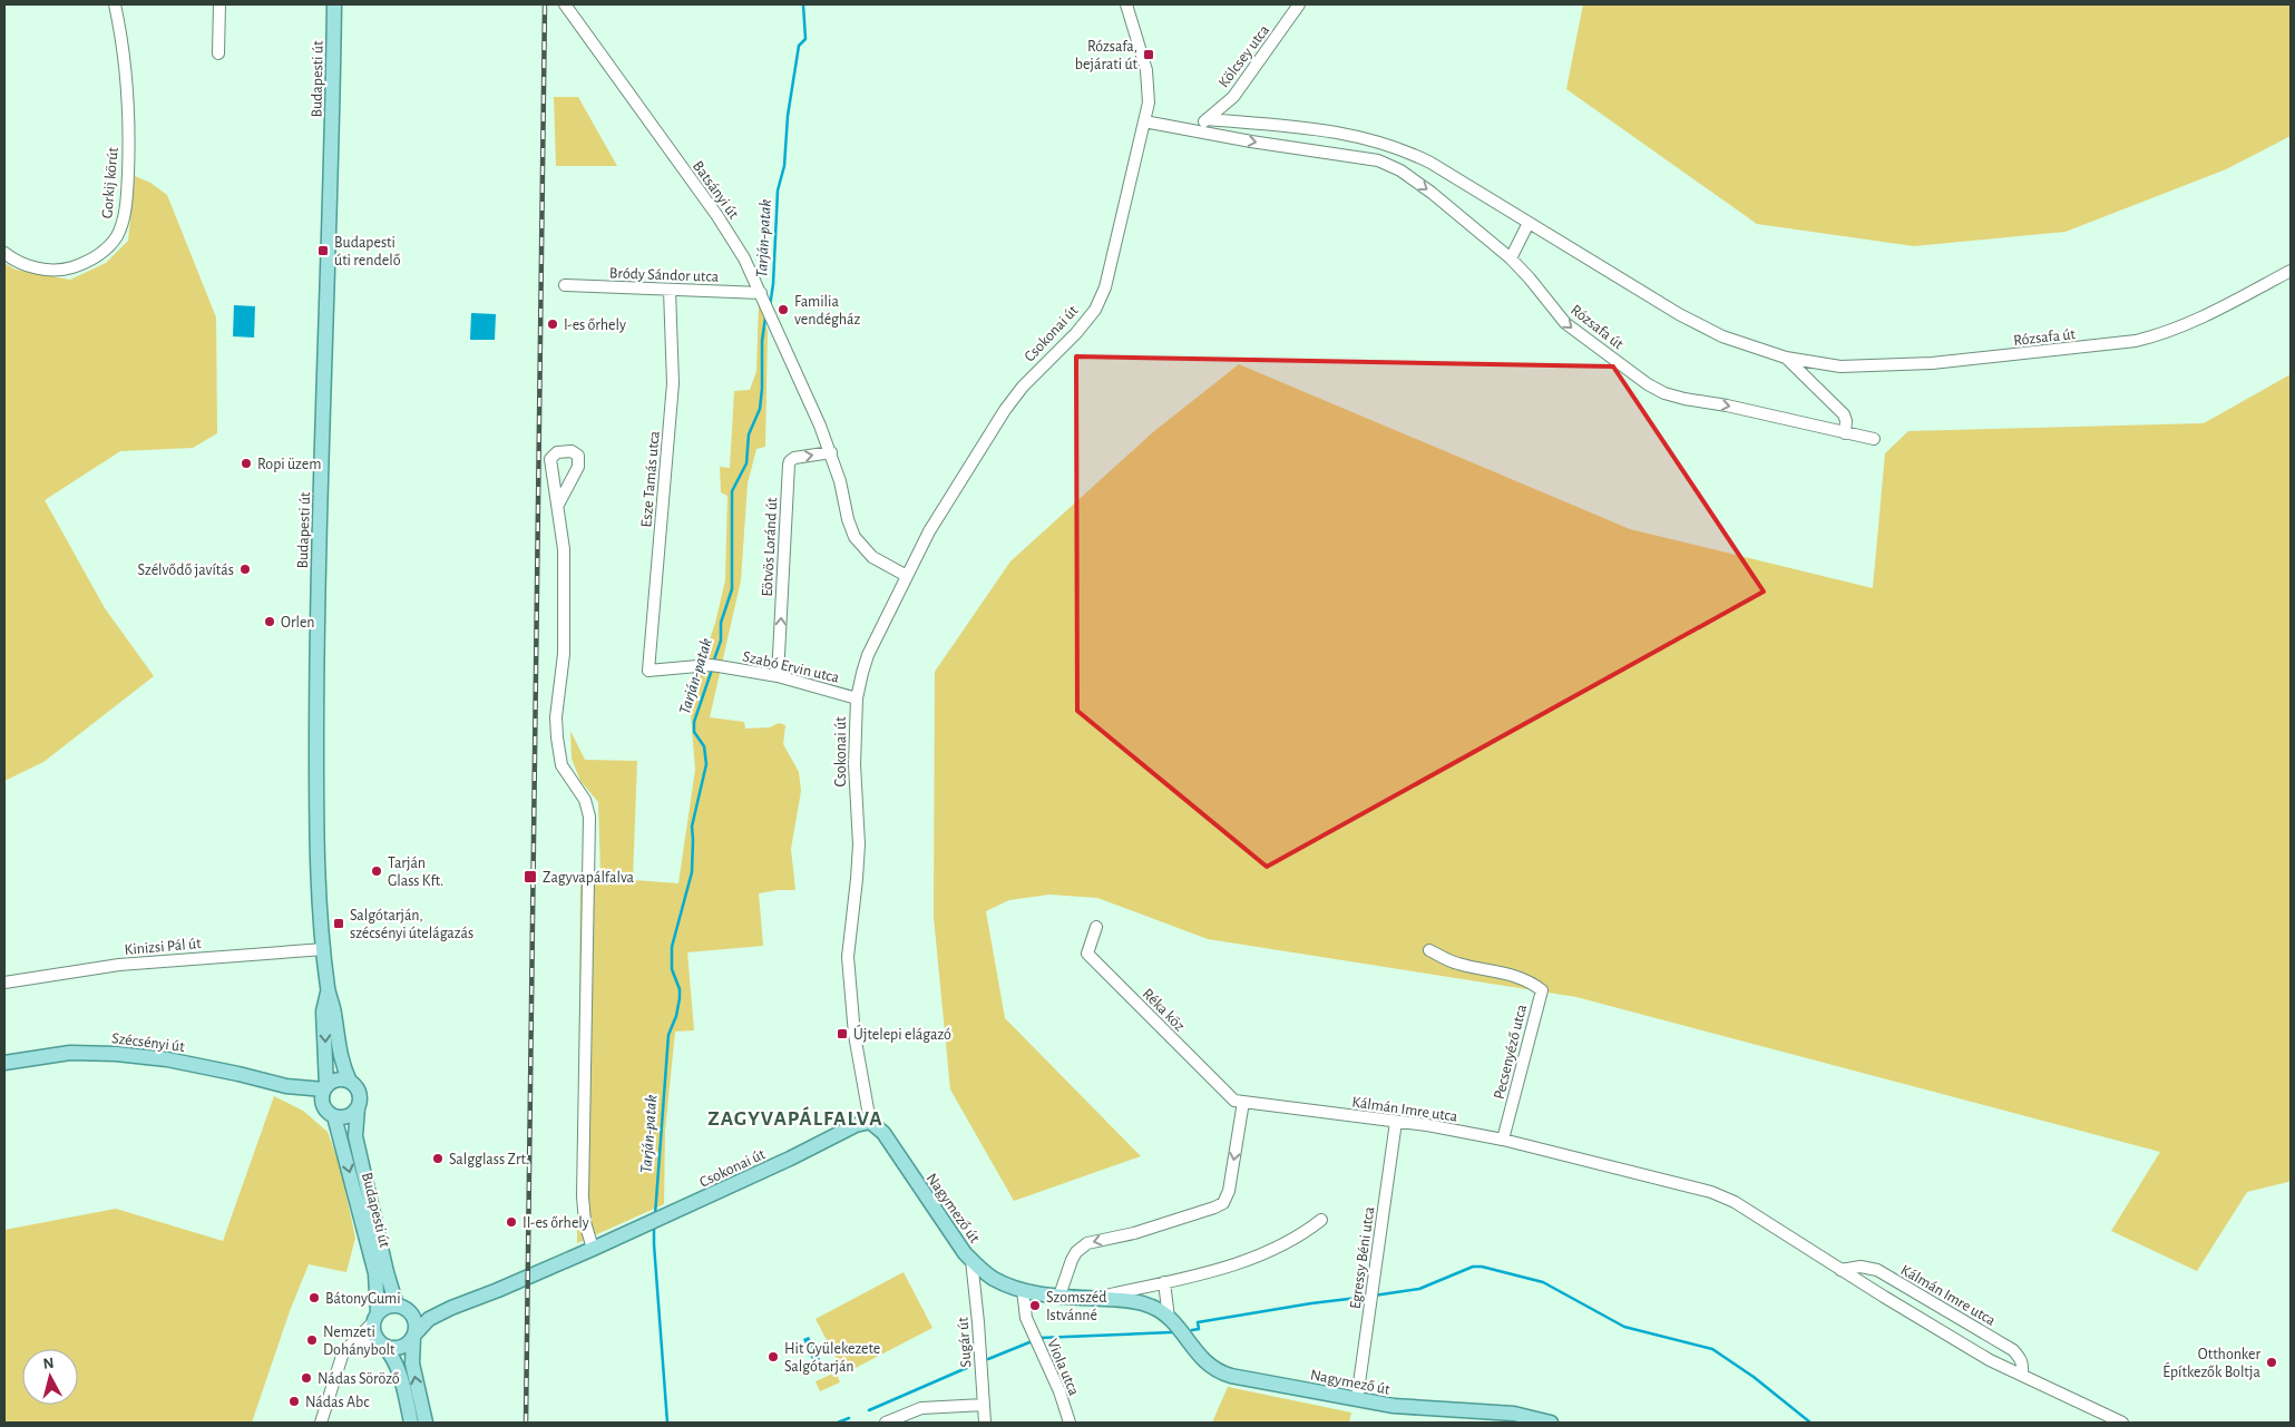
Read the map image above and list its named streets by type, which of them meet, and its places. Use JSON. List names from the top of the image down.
{
  "streets": {
    "main road": [
      "Budapesti út",
      "Csokonai út",
      "Szécsényi út",
      "Nagymező út"
    ],
    "street": [
      "Kölcsey utca",
      "Gorkij körút",
      "Batsányi út",
      "Bródy Sándor utca",
      "Rózsafa út",
      "Esze Tamás utca",
      "Eötvös Loránd út",
      "Szabó Ervin utca",
      "Kinizsi Pál út",
      "Réka köz",
      "Pecsenyéző utca",
      "Kálmán Imre utca",
      "Egressy Béni utca",
      "Sugár út",
      "Viola utca"
    ]
  },
  "crossings": [
    ["Kölcsey utca", "Rózsafa út"],
    ["Budapesti út", "Kinizsi Pál út"],
    ["Budapesti út", "Szécsényi út"],
    ["Batsányi út", "Bródy Sándor utca"],
    ["Batsányi út", "Csokonai út"],
    ["Batsányi út", "Eötvös Loránd út"],
    ["Bródy Sándor utca", "Esze Tamás utca"],
    ["Rózsafa út", "Csokonai út"],
    ["Csokonai út", "Szabó Ervin utca"],
    ["Csokonai út", "Nagymező út"],
    ["Esze Tamás utca", "Szabó Ervin utca"],
    ["Eötvös Loránd út", "Szabó Ervin utca"],
    ["Réka köz", "Kálmán Imre utca"],
    ["Pecsenyéző utca", "Kálmán Imre utca"],
    ["Kálmán Imre utca", "Egressy Béni utca"],
    ["Nagymező út", "Egressy Béni utca"],
    ["Nagymező út", "Sugár út"],
    ["Nagymező út", "Viola utca"]
  ],
  "one_way": ["Eötvös Loránd út"],
  "districts": ["ZAGYVAPÁLFALVA"],
  "water": ["Tarján-patak"],
  "places": {
    "transit": [
      "Rózsafa, bejárati út",
      "Budapesti úti rendelő",
      "Zagyvapálfalva",
      "Salgótarján, szécsényi útelágazás",
      "Újtelepi elágazó"
    ],
    "other": [
      "Familia vendégház",
      "I-es őrhely",
      "Ropi üzem",
      "Szélvődő javítás",
      "Orlen",
      "Tarján Glass Kft.",
      "Salgglass Zrt.",
      "II-es őrhely",
      "BátonyGumi",
      "Szomszéd Istvánné",
      "Nemzeti Dohánybolt",
      "Hit Gyülekezete Salgótarján",
      "Otthonker Építkezők Boltja",
      "Nádas Söröző",
      "Nádas Abc"
    ]
  },
  "north": "top"
}
